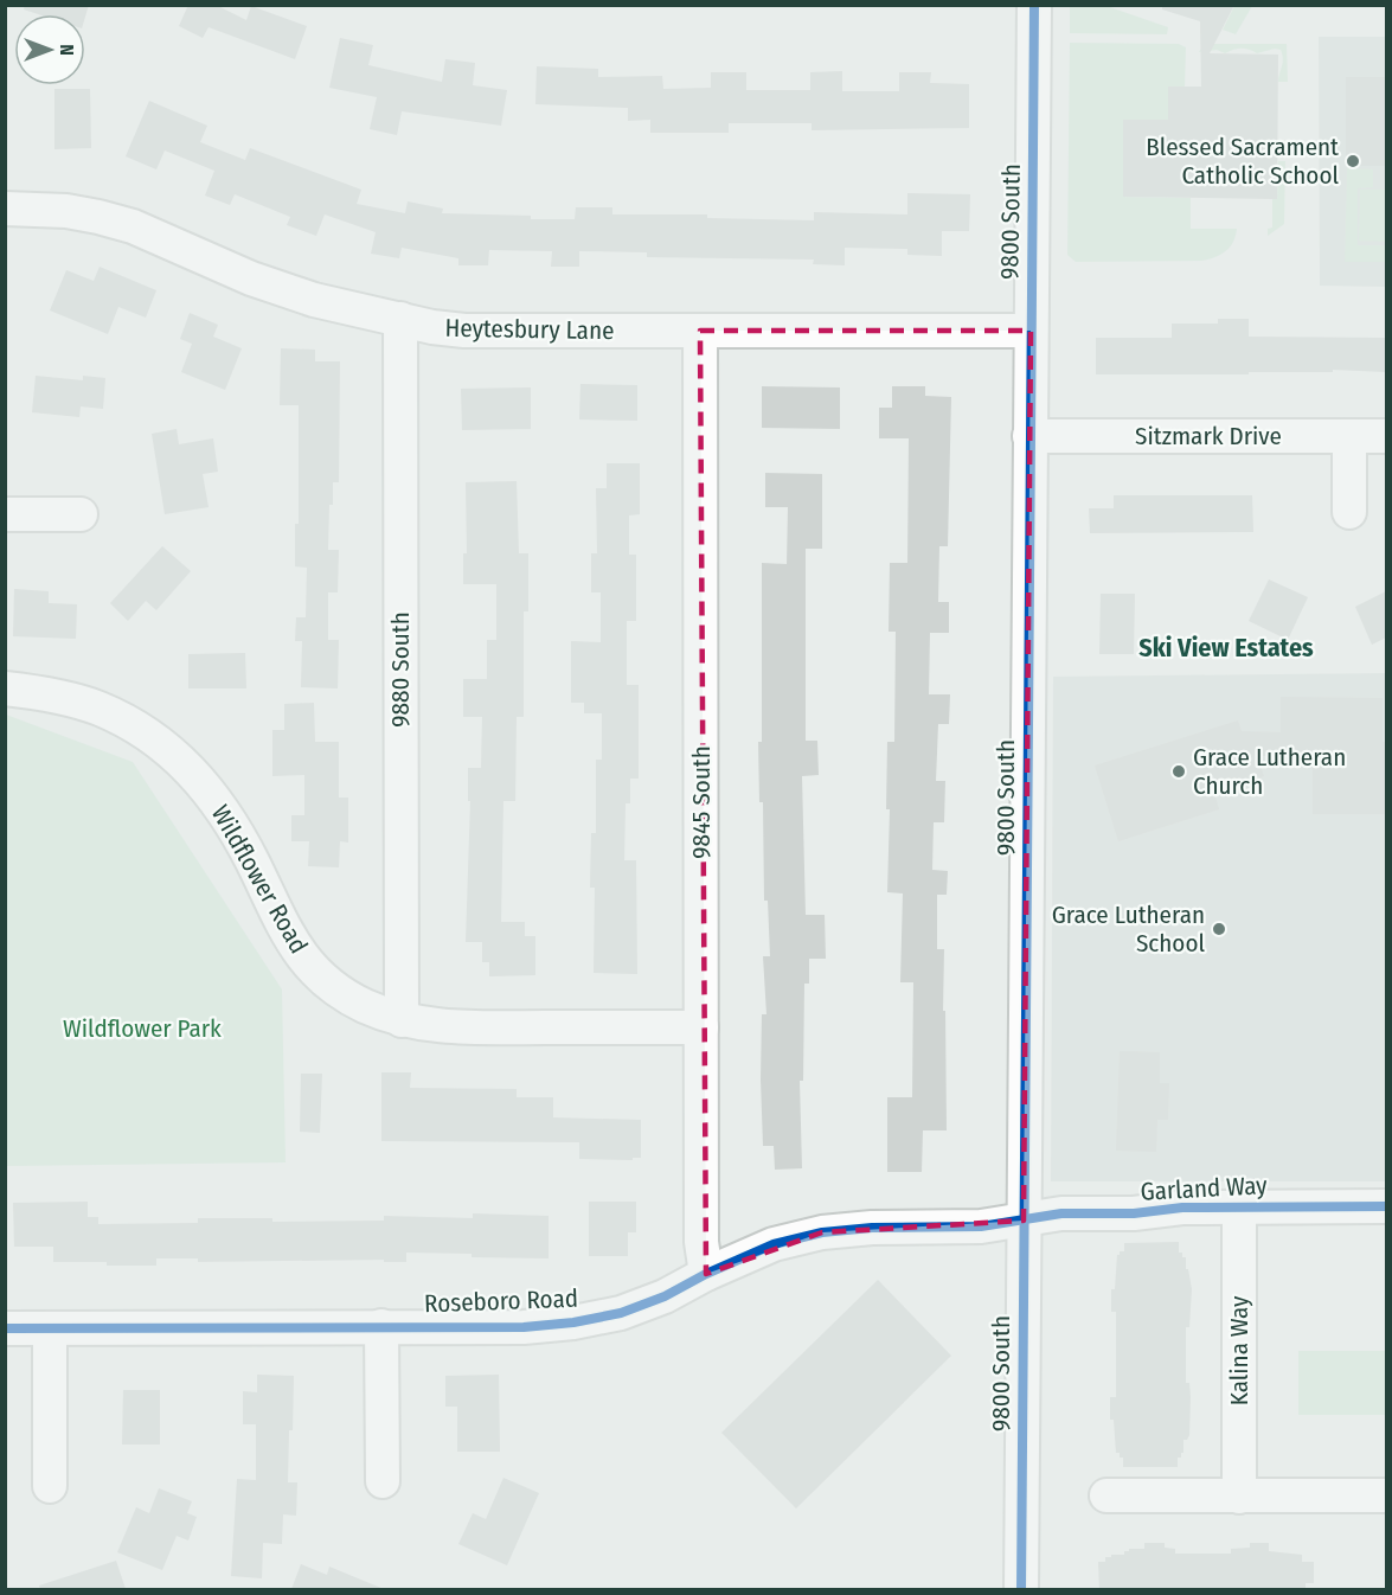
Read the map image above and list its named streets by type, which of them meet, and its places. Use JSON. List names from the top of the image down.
{
  "streets": {
    "street": [
      "9800 South",
      "Heytesbury Lane",
      "Sitzmark Drive",
      "9880 South",
      "9845 South",
      "Wildflower Road",
      "Garland Way",
      "Roseboro Road",
      "Kalina Way"
    ]
  },
  "crossings": [
    ["9800 South", "Heytesbury Lane"],
    ["9800 South", "Sitzmark Drive"],
    ["9800 South", "Garland Way"],
    ["9800 South", "Roseboro Road"],
    ["Heytesbury Lane", "9880 South"],
    ["Heytesbury Lane", "9845 South"],
    ["9880 South", "Wildflower Road"],
    ["9845 South", "Wildflower Road"],
    ["9845 South", "Roseboro Road"],
    ["Garland Way", "Roseboro Road"],
    ["Garland Way", "Kalina Way"]
  ],
  "districts": ["Ski View Estates"],
  "parks": ["Wildflower Park"],
  "places": ["Blessed Sacrament Catholic School", "Grace Lutheran Church", "Grace Lutheran School"],
  "north": "right"
}
